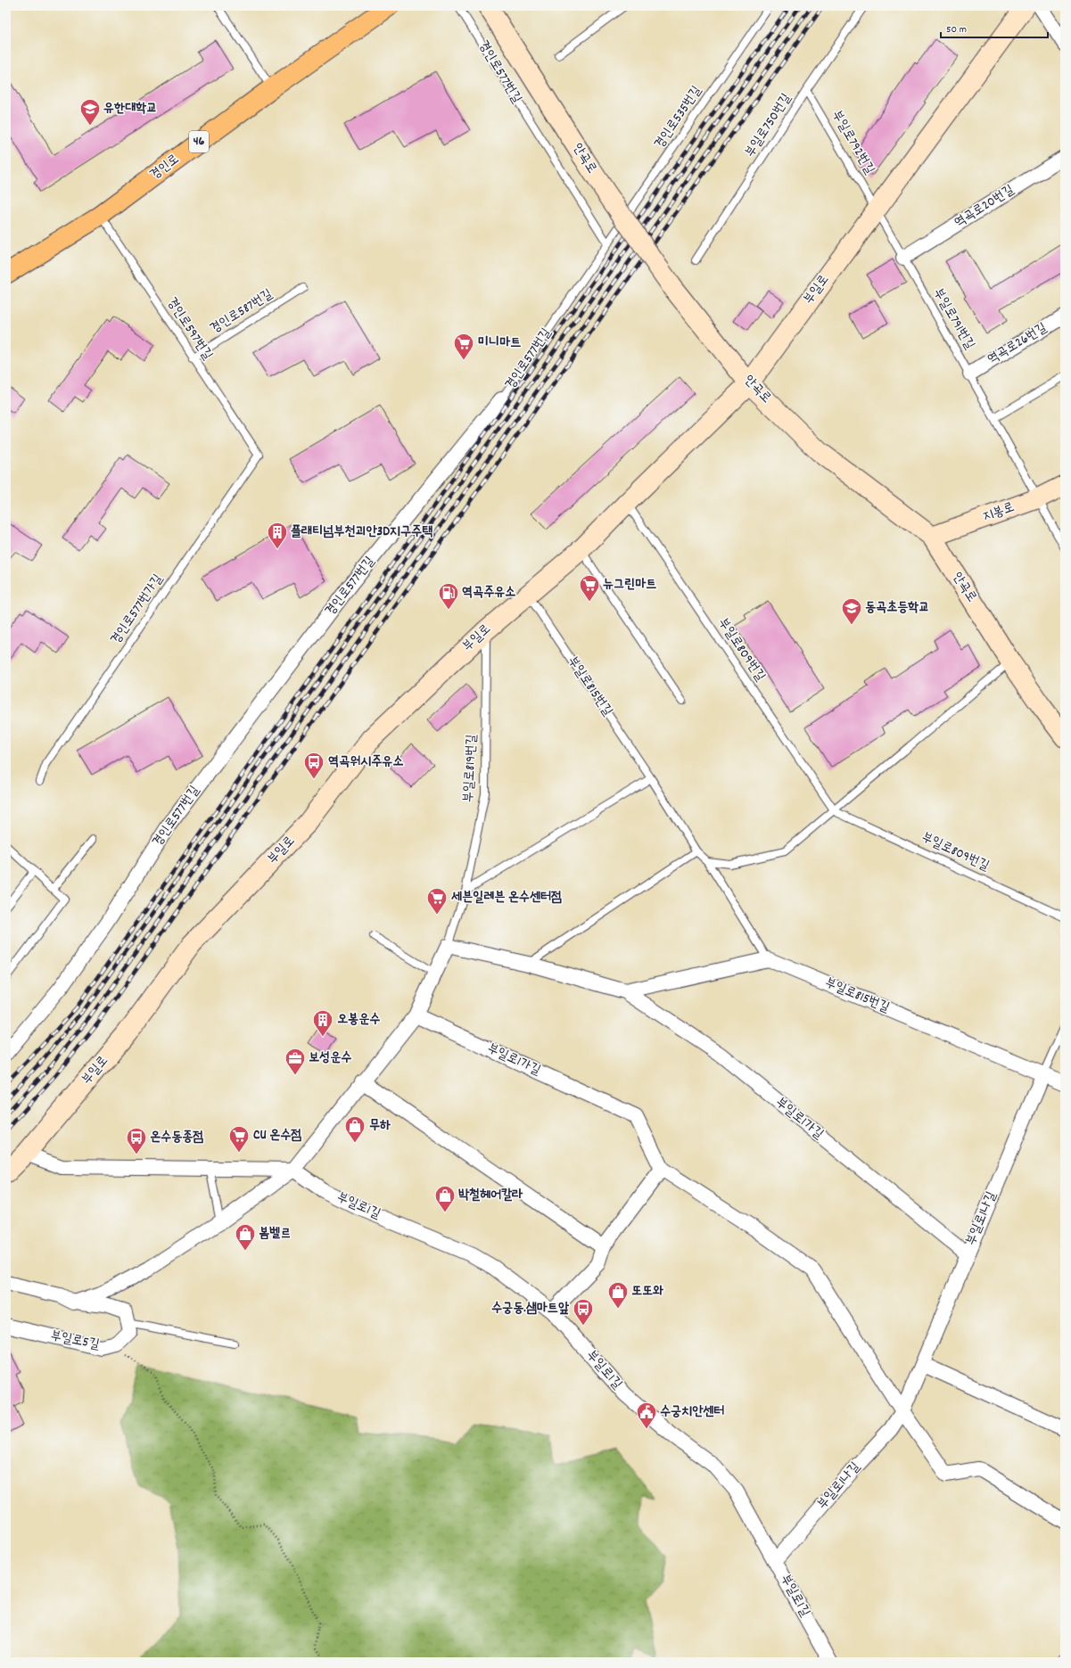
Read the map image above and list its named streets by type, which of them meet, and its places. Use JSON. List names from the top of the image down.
{
  "streets": {
    "main road": ["46", "경인로"],
    "street": [
      "경인로577번길",
      "안곡로",
      "역곡로20번길",
      "부일로",
      "역곡로26번길",
      "지봉로",
      "부일로815번길",
      "부일로1가길",
      "부일로1길",
      "부일로1나길",
      "부일로5길"
    ],
    "lane": [
      "경인로535번길",
      "부일로750번길",
      "부일로792번길",
      "경인로587번길",
      "부일로791번길",
      "경인로597번길",
      "경인로577번가길",
      "부일로809번길",
      "부일로819번길"
    ]
  },
  "crossings": [
    ["경인로577번길", "경인로535번길"],
    ["부일로750번길", "부일로792번길"],
    ["부일로792번길", "부일로"],
    ["부일로792번길", "부일로791번길"],
    ["안곡로", "부일로"],
    ["안곡로", "지봉로"],
    ["경인로", "경인로597번길"],
    ["역곡로20번길", "부일로791번길"],
    ["부일로", "부일로791번길"],
    ["부일로", "부일로809번길"],
    ["부일로", "부일로815번길"],
    ["부일로", "부일로819번길"],
    ["경인로587번길", "경인로597번길"],
    ["부일로791번길", "역곡로26번길"],
    ["부일로791번길", "지봉로"],
    ["경인로597번길", "경인로577번가길"],
    ["부일로815번길", "부일로1가길"],
    ["부일로815번길", "부일로1나길"],
    ["부일로819번길", "부일로1가길"],
    ["부일로1가길", "부일로1나길"],
    ["부일로1길", "부일로1나길"]
  ],
  "places": {
    "school or university": ["유한대학교", "동곡초등학교"],
    "supermarket": [
      "미니마트",
      "뉴그린마트",
      "세븐일레븐 온수센터점",
      "CU 온수점"
    ],
    "building": ["플래티넘부천괴안3D지구주택", "오봉운수"],
    "fuel station": ["역곡주유소"],
    "bus stop": ["역곡워시주유소", "온수동종점", "수궁동.샘마트앞"],
    "office": ["보성운수"],
    "shop": [
      "무하",
      "박철헤어칼라",
      "봄벨르",
      "또또와"
    ],
    "public building": ["수궁치안센터"]
  },
  "scale_bar": "50 m"
}
